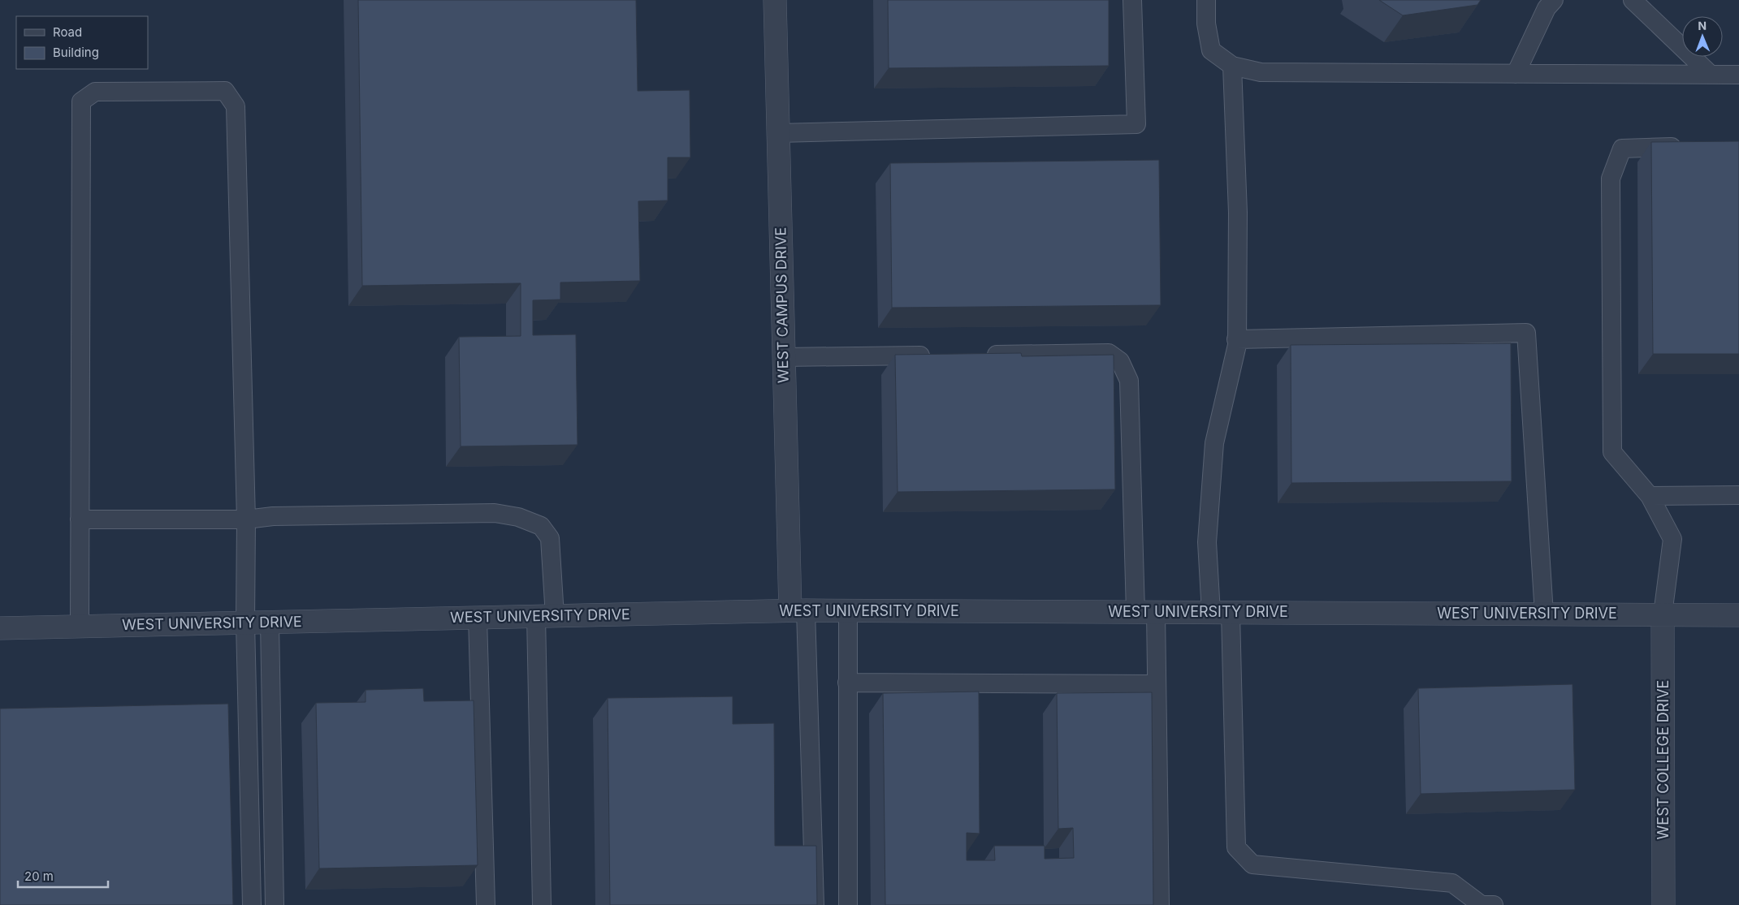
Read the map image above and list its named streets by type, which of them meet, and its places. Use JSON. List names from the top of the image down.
{
  "streets": {
    "street": ["WEST CAMPUS DRIVE", "WEST UNIVERSITY DRIVE", "WEST COLLEGE DRIVE"]
  },
  "crossings": [
    ["WEST CAMPUS DRIVE", "WEST UNIVERSITY DRIVE"],
    ["WEST UNIVERSITY DRIVE", "WEST COLLEGE DRIVE"]
  ],
  "legend": ["Road", "Building"],
  "scale_bar": "20 m",
  "north": "top"
}
